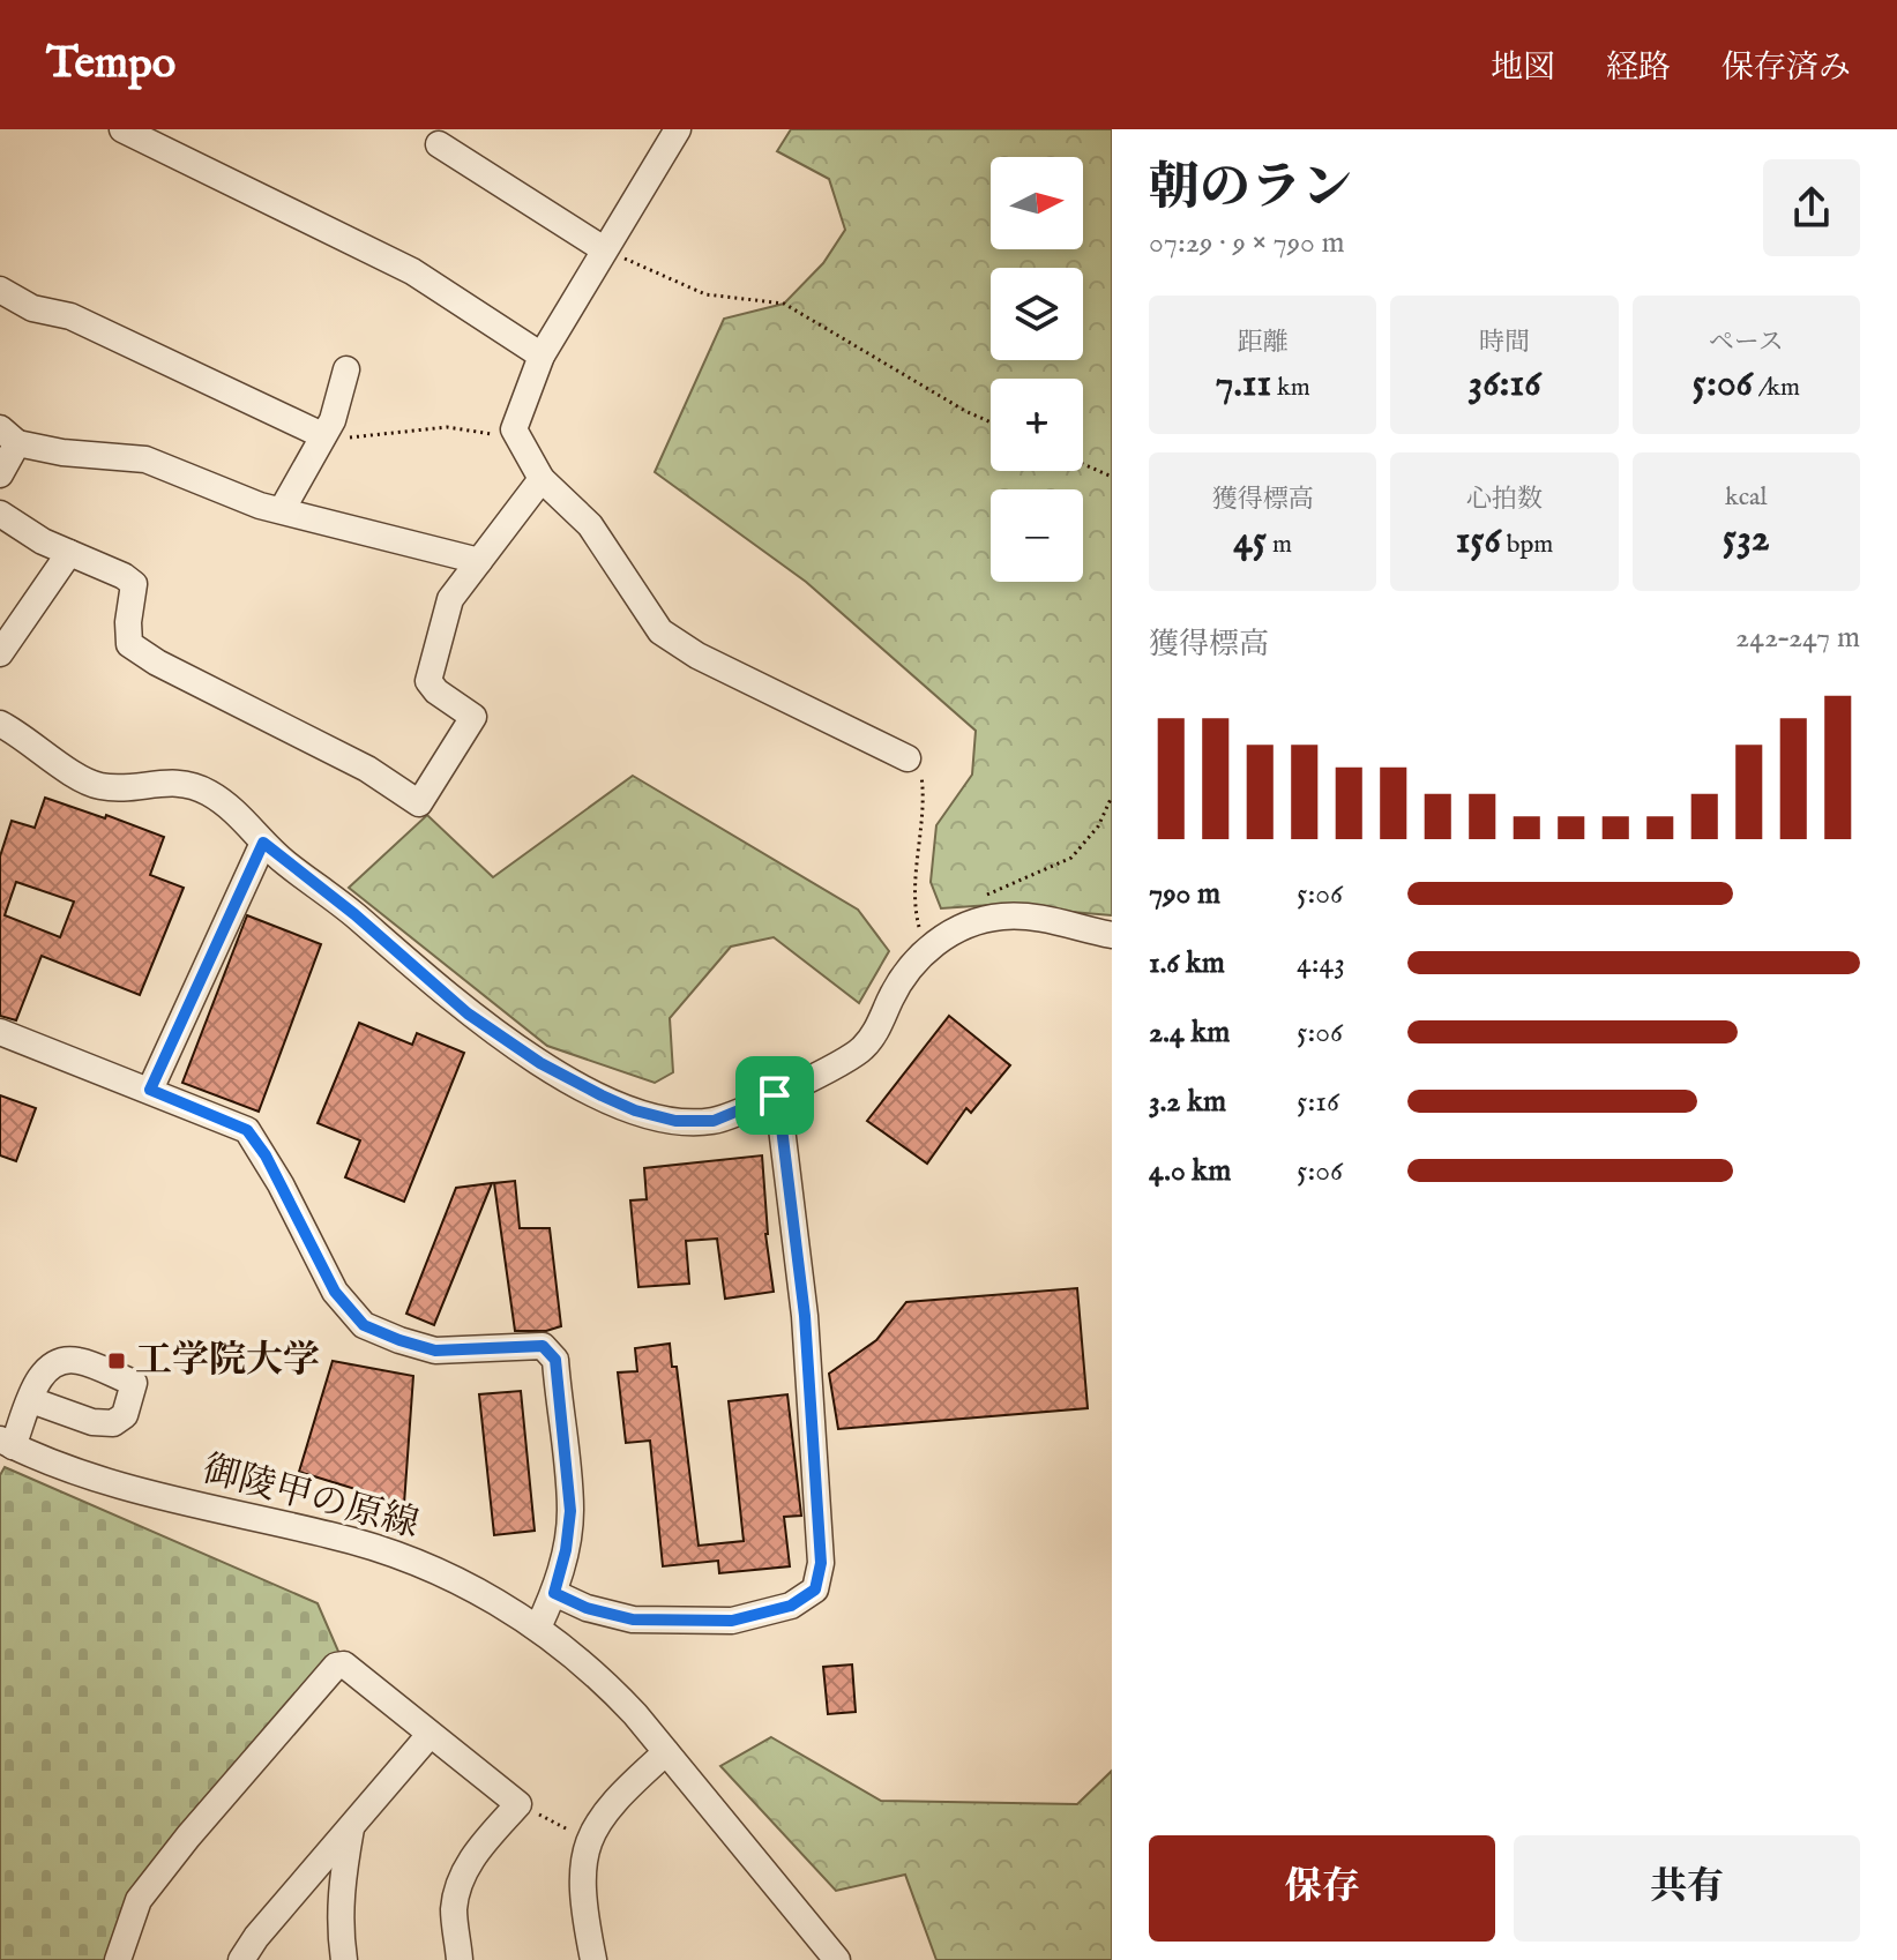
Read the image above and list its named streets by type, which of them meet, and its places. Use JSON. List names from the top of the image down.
{
  "streets": {
    "street": ["御陵甲の原線"]
  },
  "places": {
    "transit": ["工学院大学"]
  },
  "north": "right",
  "page": {
    "header": "Tempo",
    "nav": ["地図", "経路", "保存済み"],
    "heading": ["朝のラン", "07:29 · 9 × 790 m"],
    "map_buttons": ["+", "−"],
    "stats": [
      ["距離", "7.11 km"],
      ["時間", "36:16"],
      ["ペース", "5:06 /km"],
      ["獲得標高", "45 m"],
      ["心拍数", "156 bpm"],
      ["kcal", "532"]
    ],
    "chart": ["獲得標高", "242–247 m"],
    "list": [
      {
        "name": "790 m",
        "note": "5:06"
      },
      {
        "name": "1.6 km",
        "note": "4:43"
      },
      {
        "name": "2.4 km",
        "note": "5:06"
      },
      {
        "name": "3.2 km",
        "note": "5:16"
      },
      {
        "name": "4.0 km",
        "note": "5:06"
      }
    ],
    "buttons": ["保存", "共有"]
  }
}
